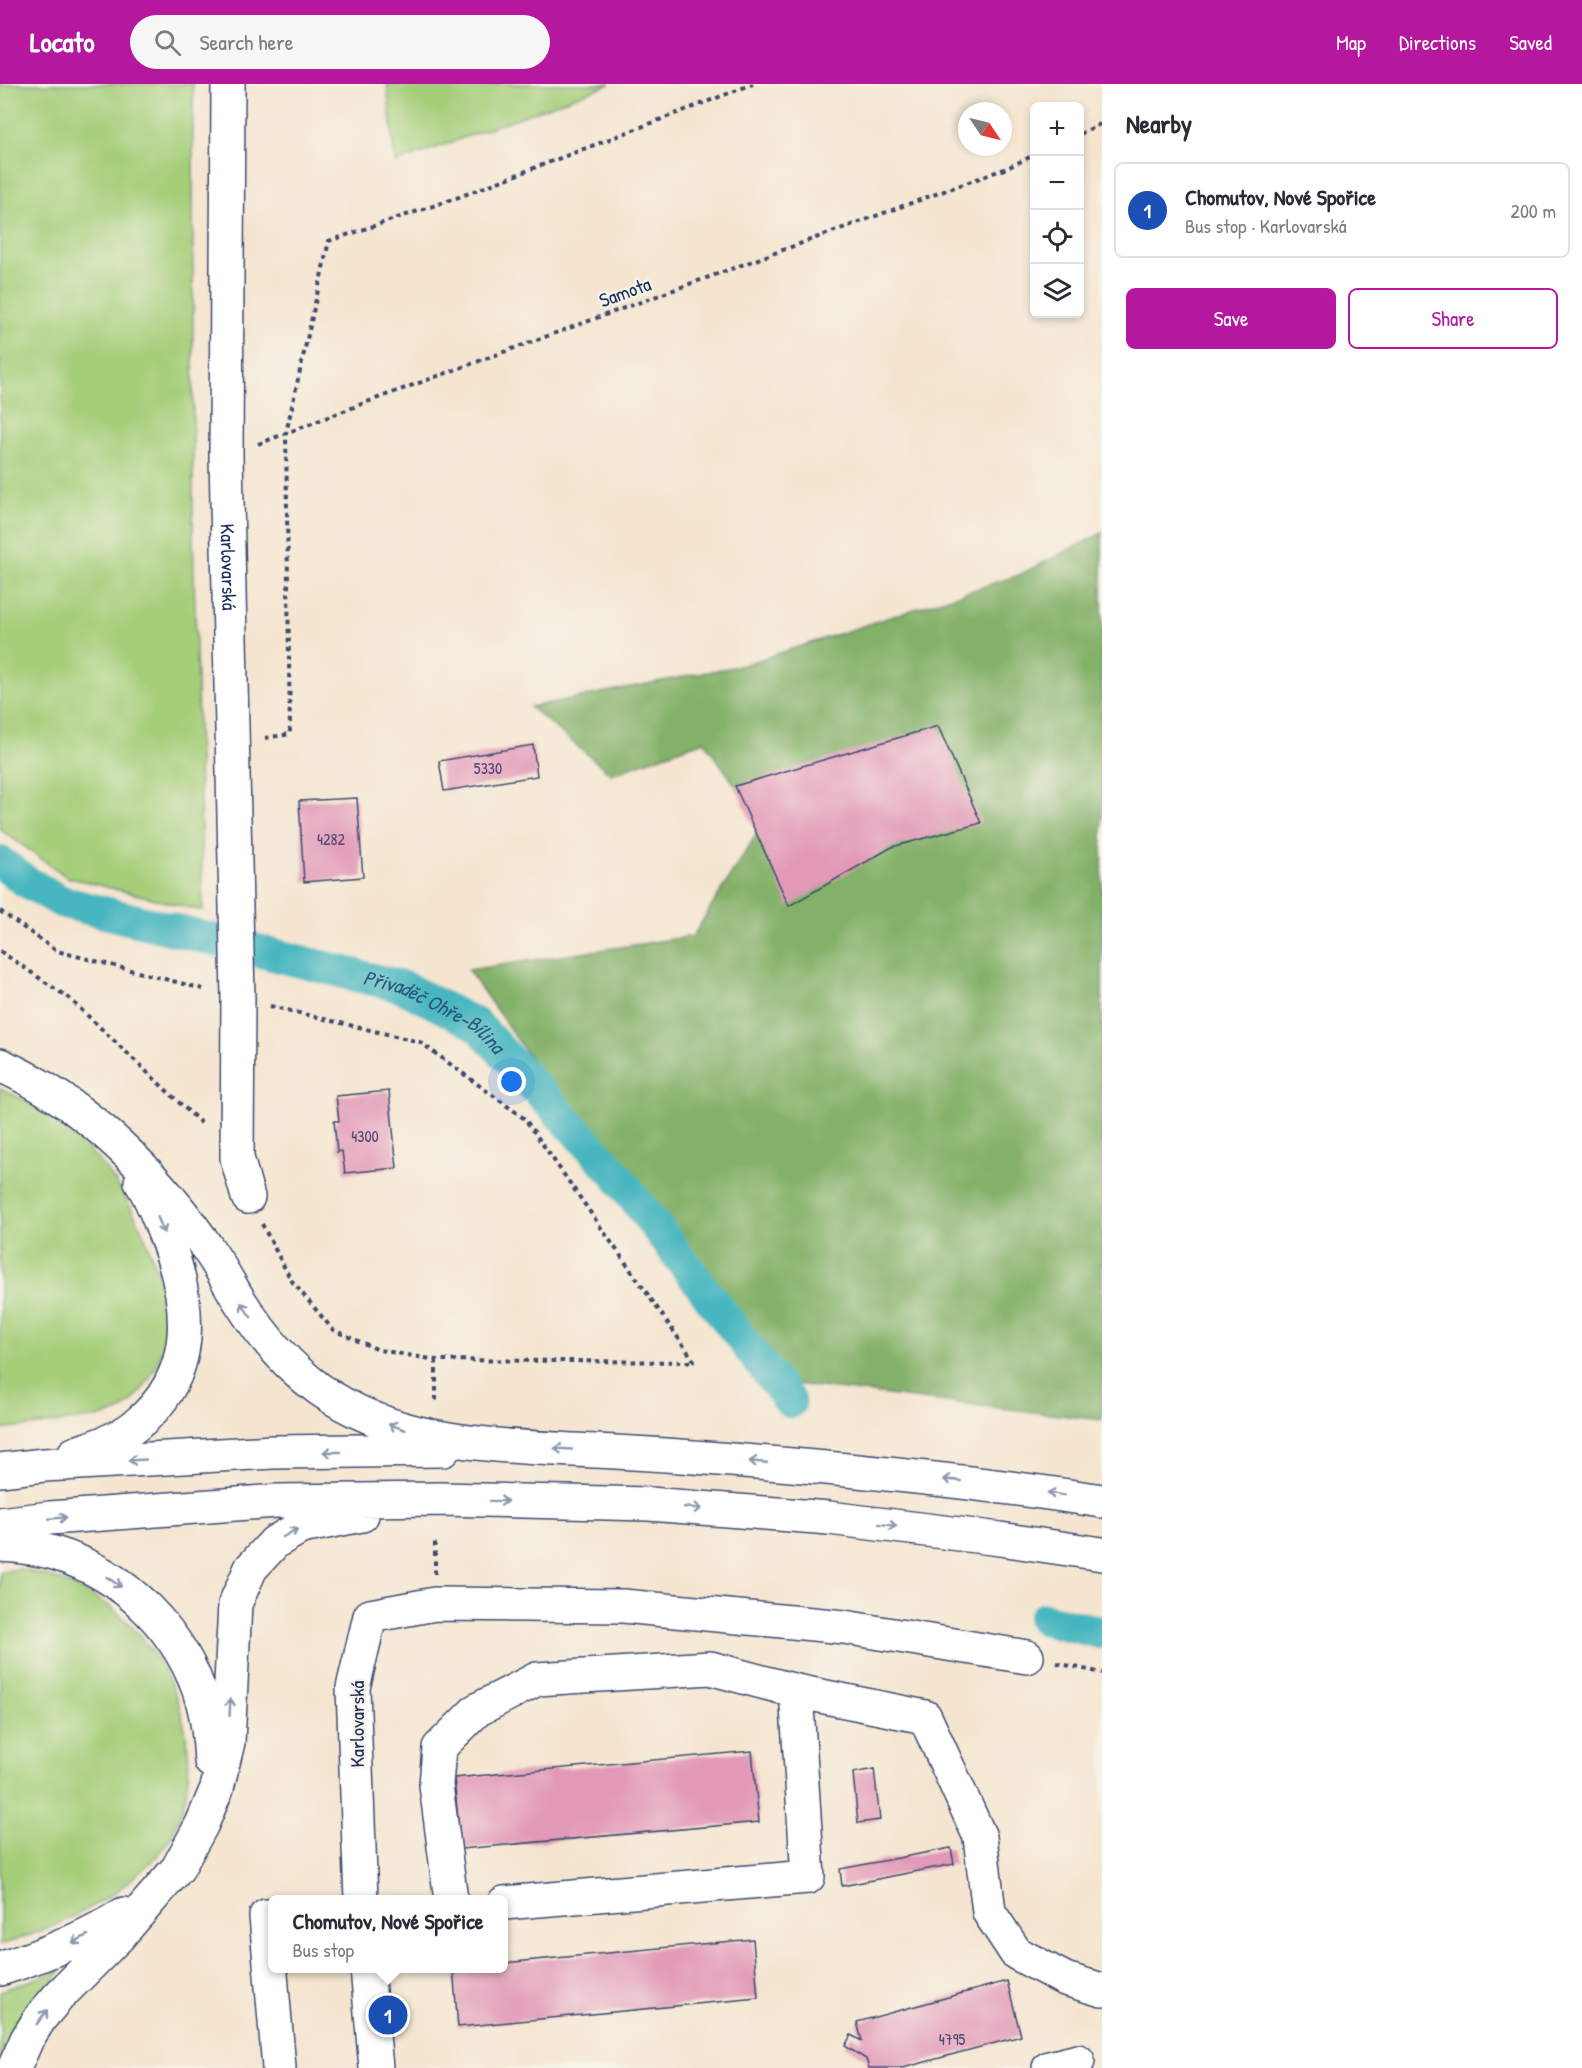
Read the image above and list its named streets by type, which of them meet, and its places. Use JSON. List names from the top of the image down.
{
  "streets": {
    "main road": ["Karlovarská"],
    "path": ["Samota"]
  },
  "crossings": [
    ["Samota", "Karlovarská"]
  ],
  "water": ["Přivaděč Ohře-Bílina"],
  "house_numbers": [
    "5330",
    "4282",
    "4300",
    "4795"
  ],
  "north": "bottom right",
  "page": {
    "header": "Locato",
    "search": "Search here",
    "nav": ["Map", "Directions", "Saved"],
    "heading": "Nearby",
    "map_buttons": ["+", "−"],
    "list": [
      {
        "mark": "1",
        "name": "Chomutov, Nové Spořice",
        "note": "Bus stop · Karlovarská",
        "value": "200 m"
      }
    ],
    "buttons": ["Save", "Share"],
    "popup": ["Chomutov, Nové Spořice", "Bus stop"],
    "pins": "1"
  }
}
